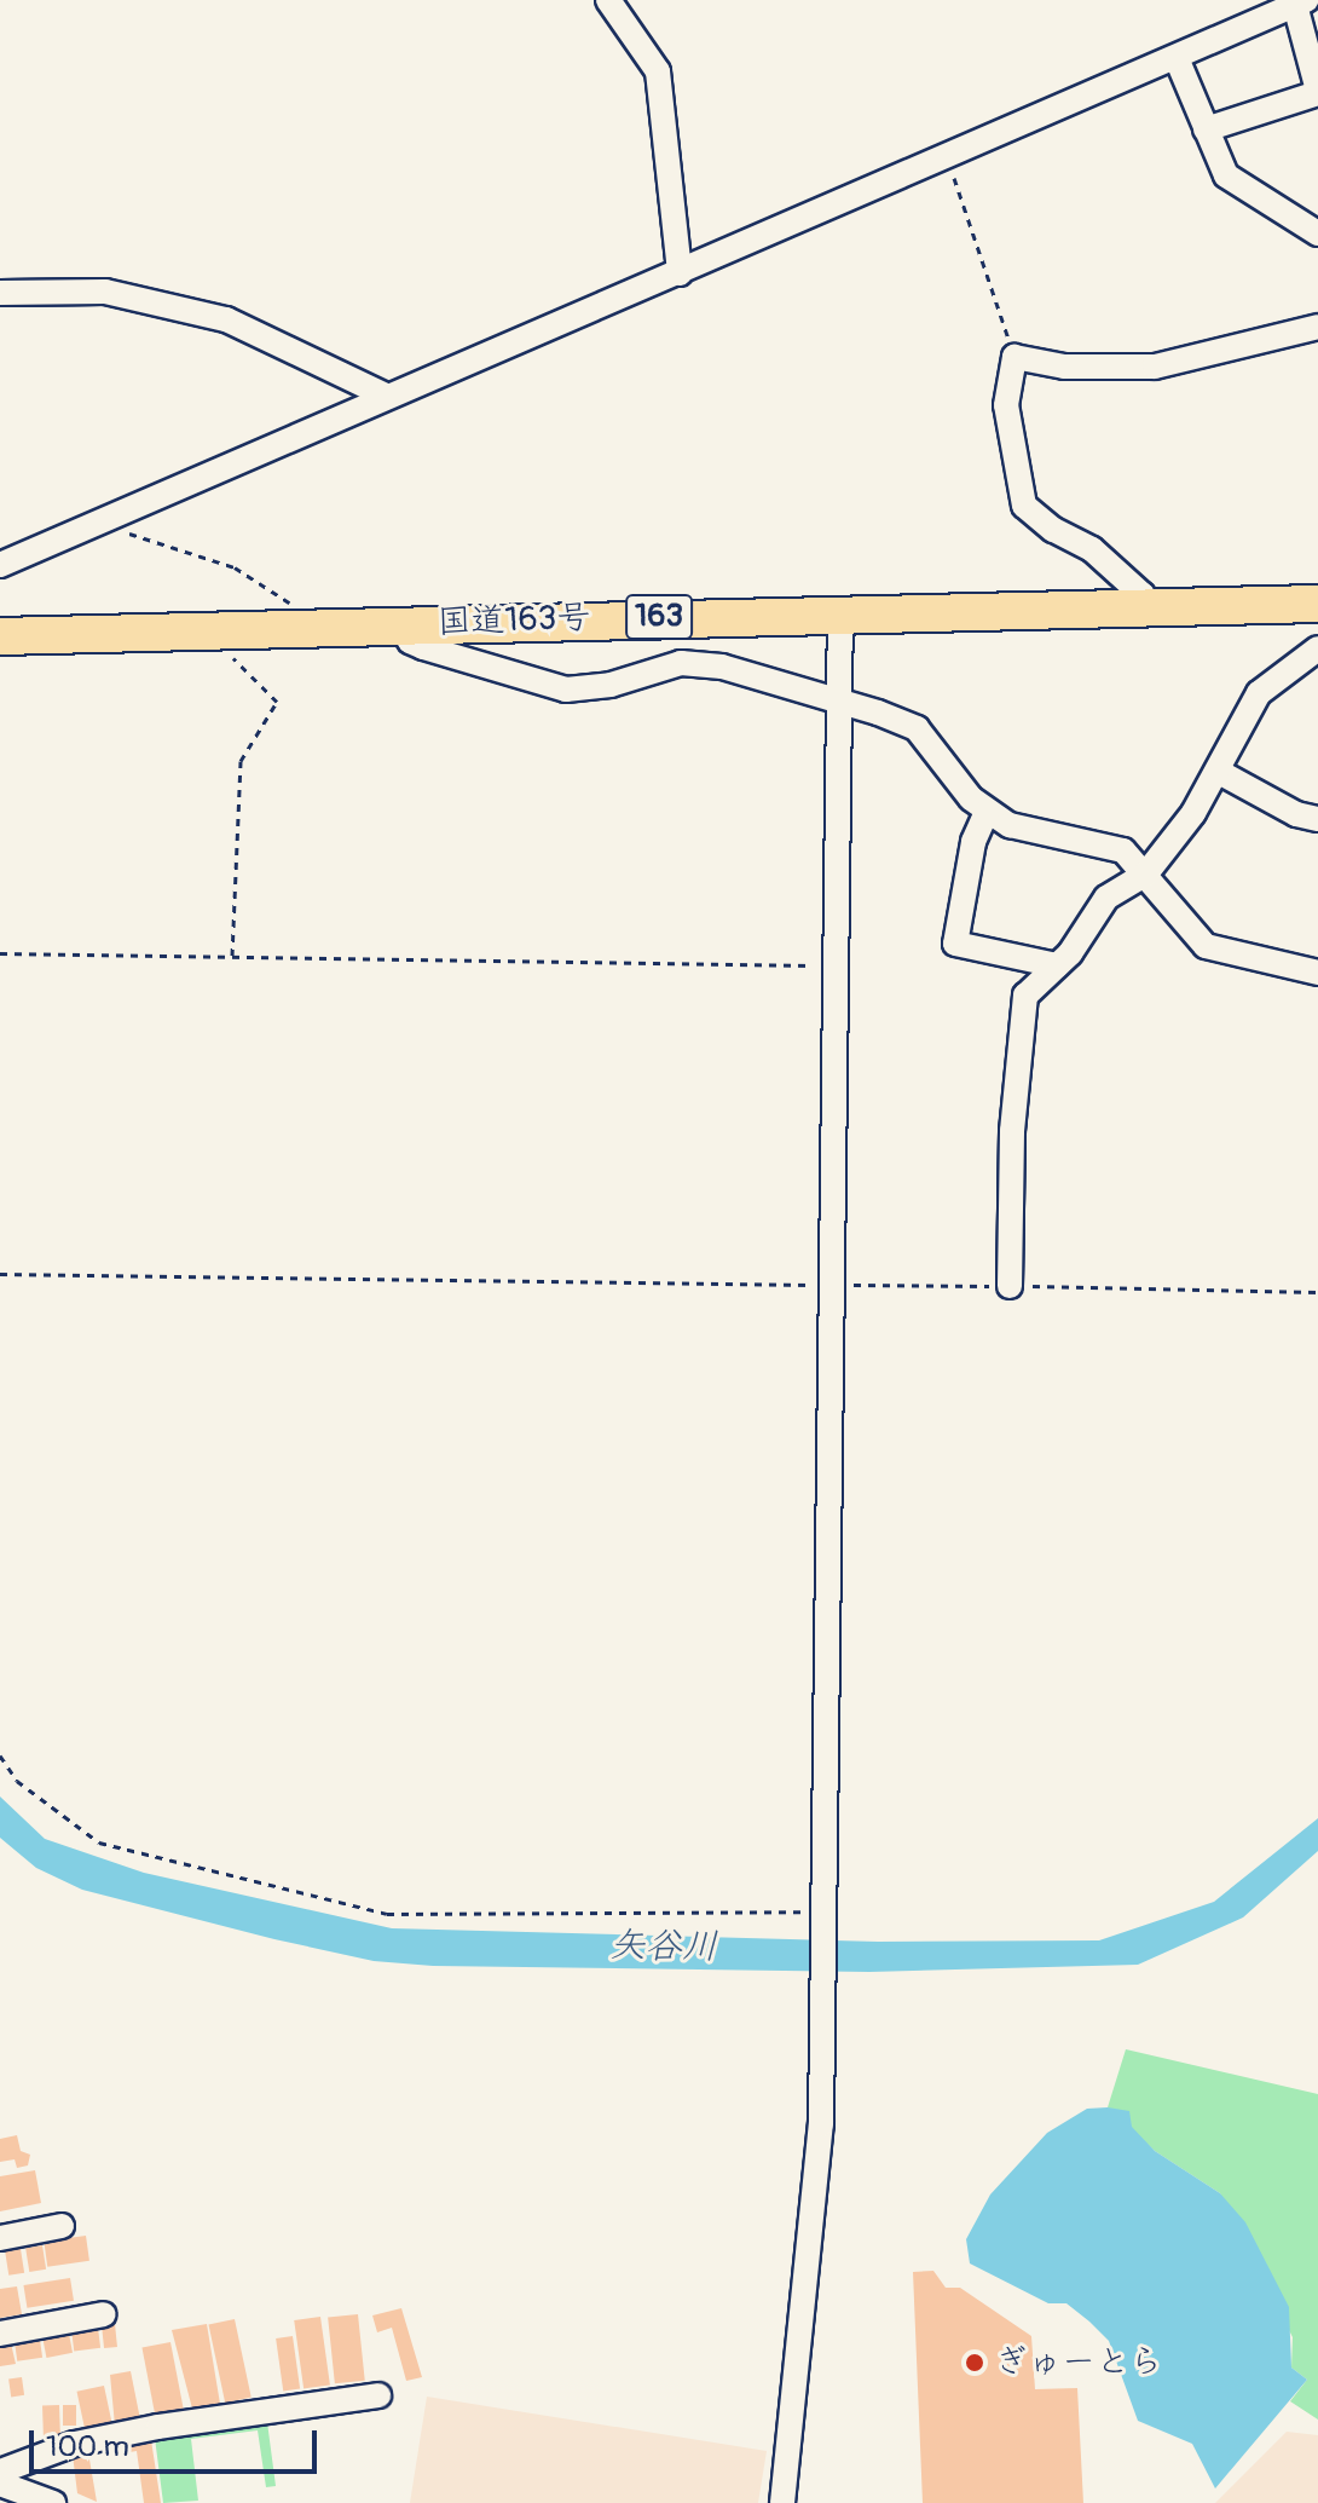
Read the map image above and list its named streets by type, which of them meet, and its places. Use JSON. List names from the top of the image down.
{
  "streets": {
    "highway": ["163", "国道163号"]
  },
  "water": ["矢谷川"],
  "places": ["ぎゅーとら"],
  "scale_bar": "100 m"
}
